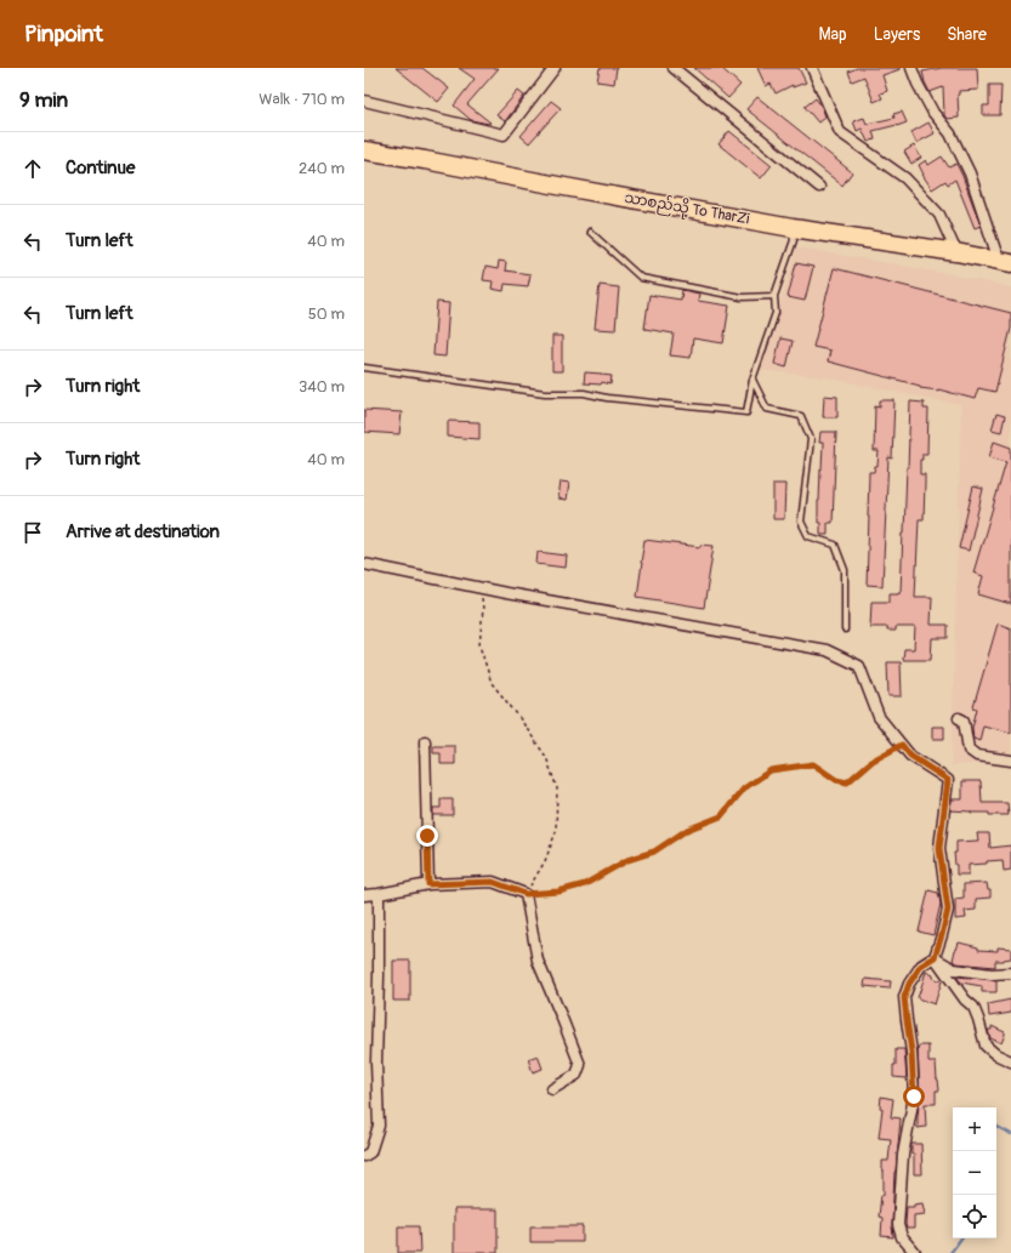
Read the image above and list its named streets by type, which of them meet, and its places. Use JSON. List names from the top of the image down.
{
  "streets": {
    "highway": ["သာစည်သို့ To TharZi"]
  },
  "page": {
    "header": "Pinpoint",
    "nav": ["Map", "Layers", "Share"],
    "heading": ["9 min", "Walk · 710 m"],
    "list": [
      ["Continue", "240 m"],
      ["Turn left", "40 m"],
      ["Turn left", "50 m"],
      ["Turn right", "340 m"],
      ["Turn right", "40 m"],
      "Arrive at destination"
    ],
    "map_buttons": ["+", "−"]
  }
}
